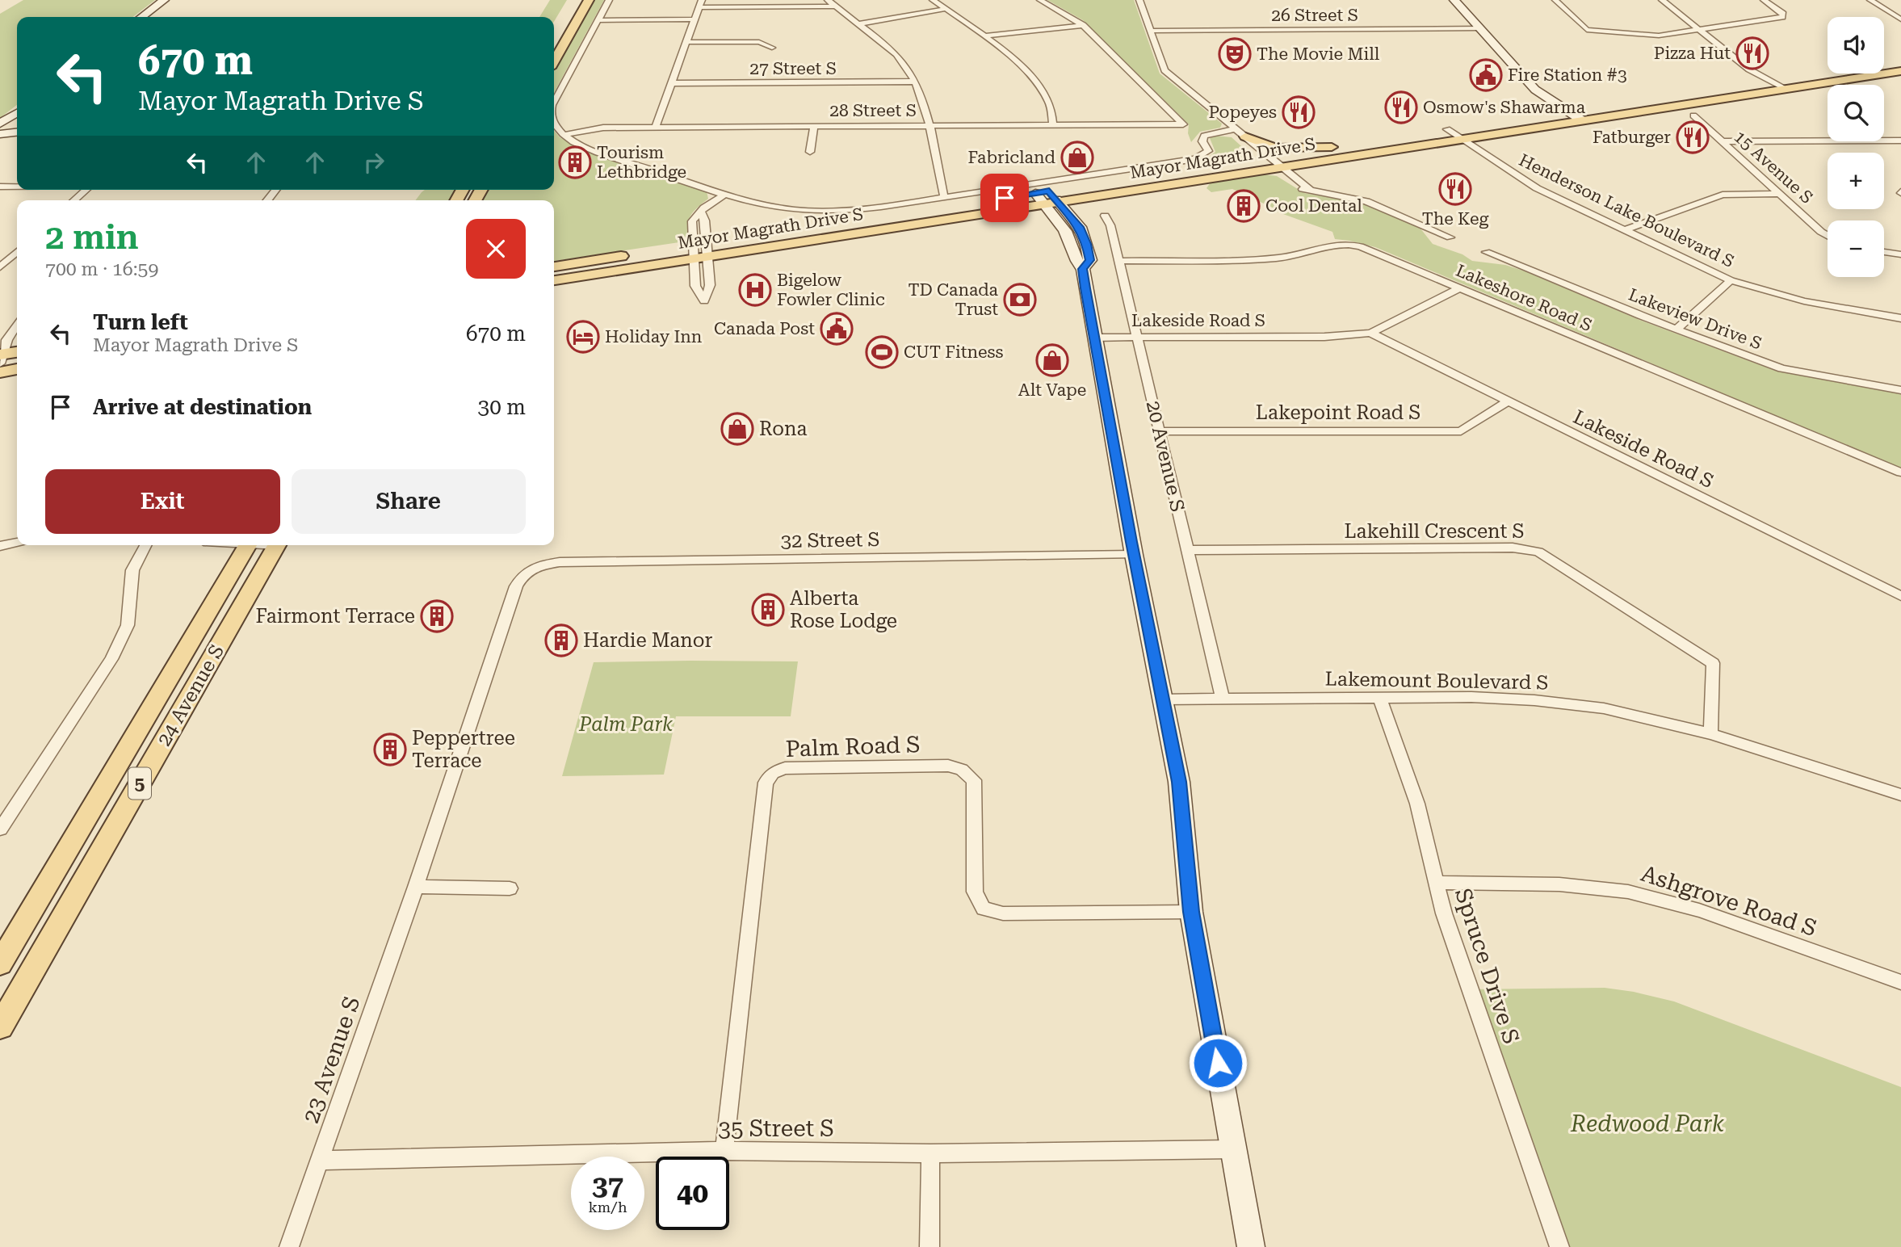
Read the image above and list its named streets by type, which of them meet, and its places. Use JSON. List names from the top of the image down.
{
  "streets": {
    "main road": ["Mayor Magrath Drive S", "24 Avenue S", "5"],
    "street": [
      "26 Street S",
      "27 Street S",
      "28 Street S",
      "15 Avenue S",
      "Henderson Lake Boulevard S",
      "Lakeshore Road S",
      "Lakeview Drive S",
      "Lakeside Road S",
      "Lakepoint Road S",
      "20 Avenue S",
      "Lakehill Crescent S",
      "32 Street S",
      "Lakemount Boulevard S",
      "Palm Road S",
      "Ashgrove Road S",
      "Spruce Drive S",
      "23 Avenue S",
      "35 Street S"
    ]
  },
  "crossings": [
    ["28 Street S", "Mayor Magrath Drive S"],
    ["Mayor Magrath Drive S", "Henderson Lake Boulevard S"],
    ["Lakeshore Road S", "Lakeside Road S"],
    ["Lakeshore Road S", "20 Avenue S"],
    ["Lakeside Road S", "Lakepoint Road S"],
    ["Lakeside Road S", "20 Avenue S"],
    ["Lakepoint Road S", "20 Avenue S"],
    ["20 Avenue S", "Lakehill Crescent S"],
    ["20 Avenue S", "Lakemount Boulevard S"],
    ["Lakehill Crescent S", "Lakemount Boulevard S"],
    ["32 Street S", "23 Avenue S"],
    ["Lakemount Boulevard S", "Spruce Drive S"],
    ["Palm Road S", "35 Street S"],
    ["Ashgrove Road S", "Spruce Drive S"],
    ["23 Avenue S", "35 Street S"]
  ],
  "parks": ["Palm Park", "Redwood Park"],
  "places": {
    "restaurant": [
      "Pizza Hut",
      "Osmow's Shawarma",
      "Popeyes",
      "Fatburger",
      "The Keg"
    ],
    "theatre": ["The Movie Mill"],
    "public building": ["Fire Station #3", "Canada Post"],
    "shop": ["Fabricland", "Alt Vape", "Rona"],
    "building": [
      "Tourism Lethbridge",
      "Cool Dental",
      "Alberta Rose Lodge",
      "Fairmont Terrace",
      "Hardie Manor",
      "Peppertree Terrace"
    ],
    "hospital": ["Bigelow Fowler Clinic"],
    "bank": ["TD Canada Trust"],
    "hotel": ["Holiday Inn"],
    "sports": ["CUT Fitness"]
  },
  "page": {
    "map_buttons": ["+", "−"],
    "turn": ["670 m", "Mayor Magrath Drive S"],
    "heading": ["2 min", "700 m · 16:59"],
    "list": [
      {
        "name": "Turn left",
        "note": "Mayor Magrath Drive S",
        "value": "670 m"
      },
      {
        "name": "Arrive at destination",
        "value": "30 m"
      }
    ],
    "buttons": ["Exit", "Share"],
    "speed": "37 km/h",
    "limit": "40"
  }
}
